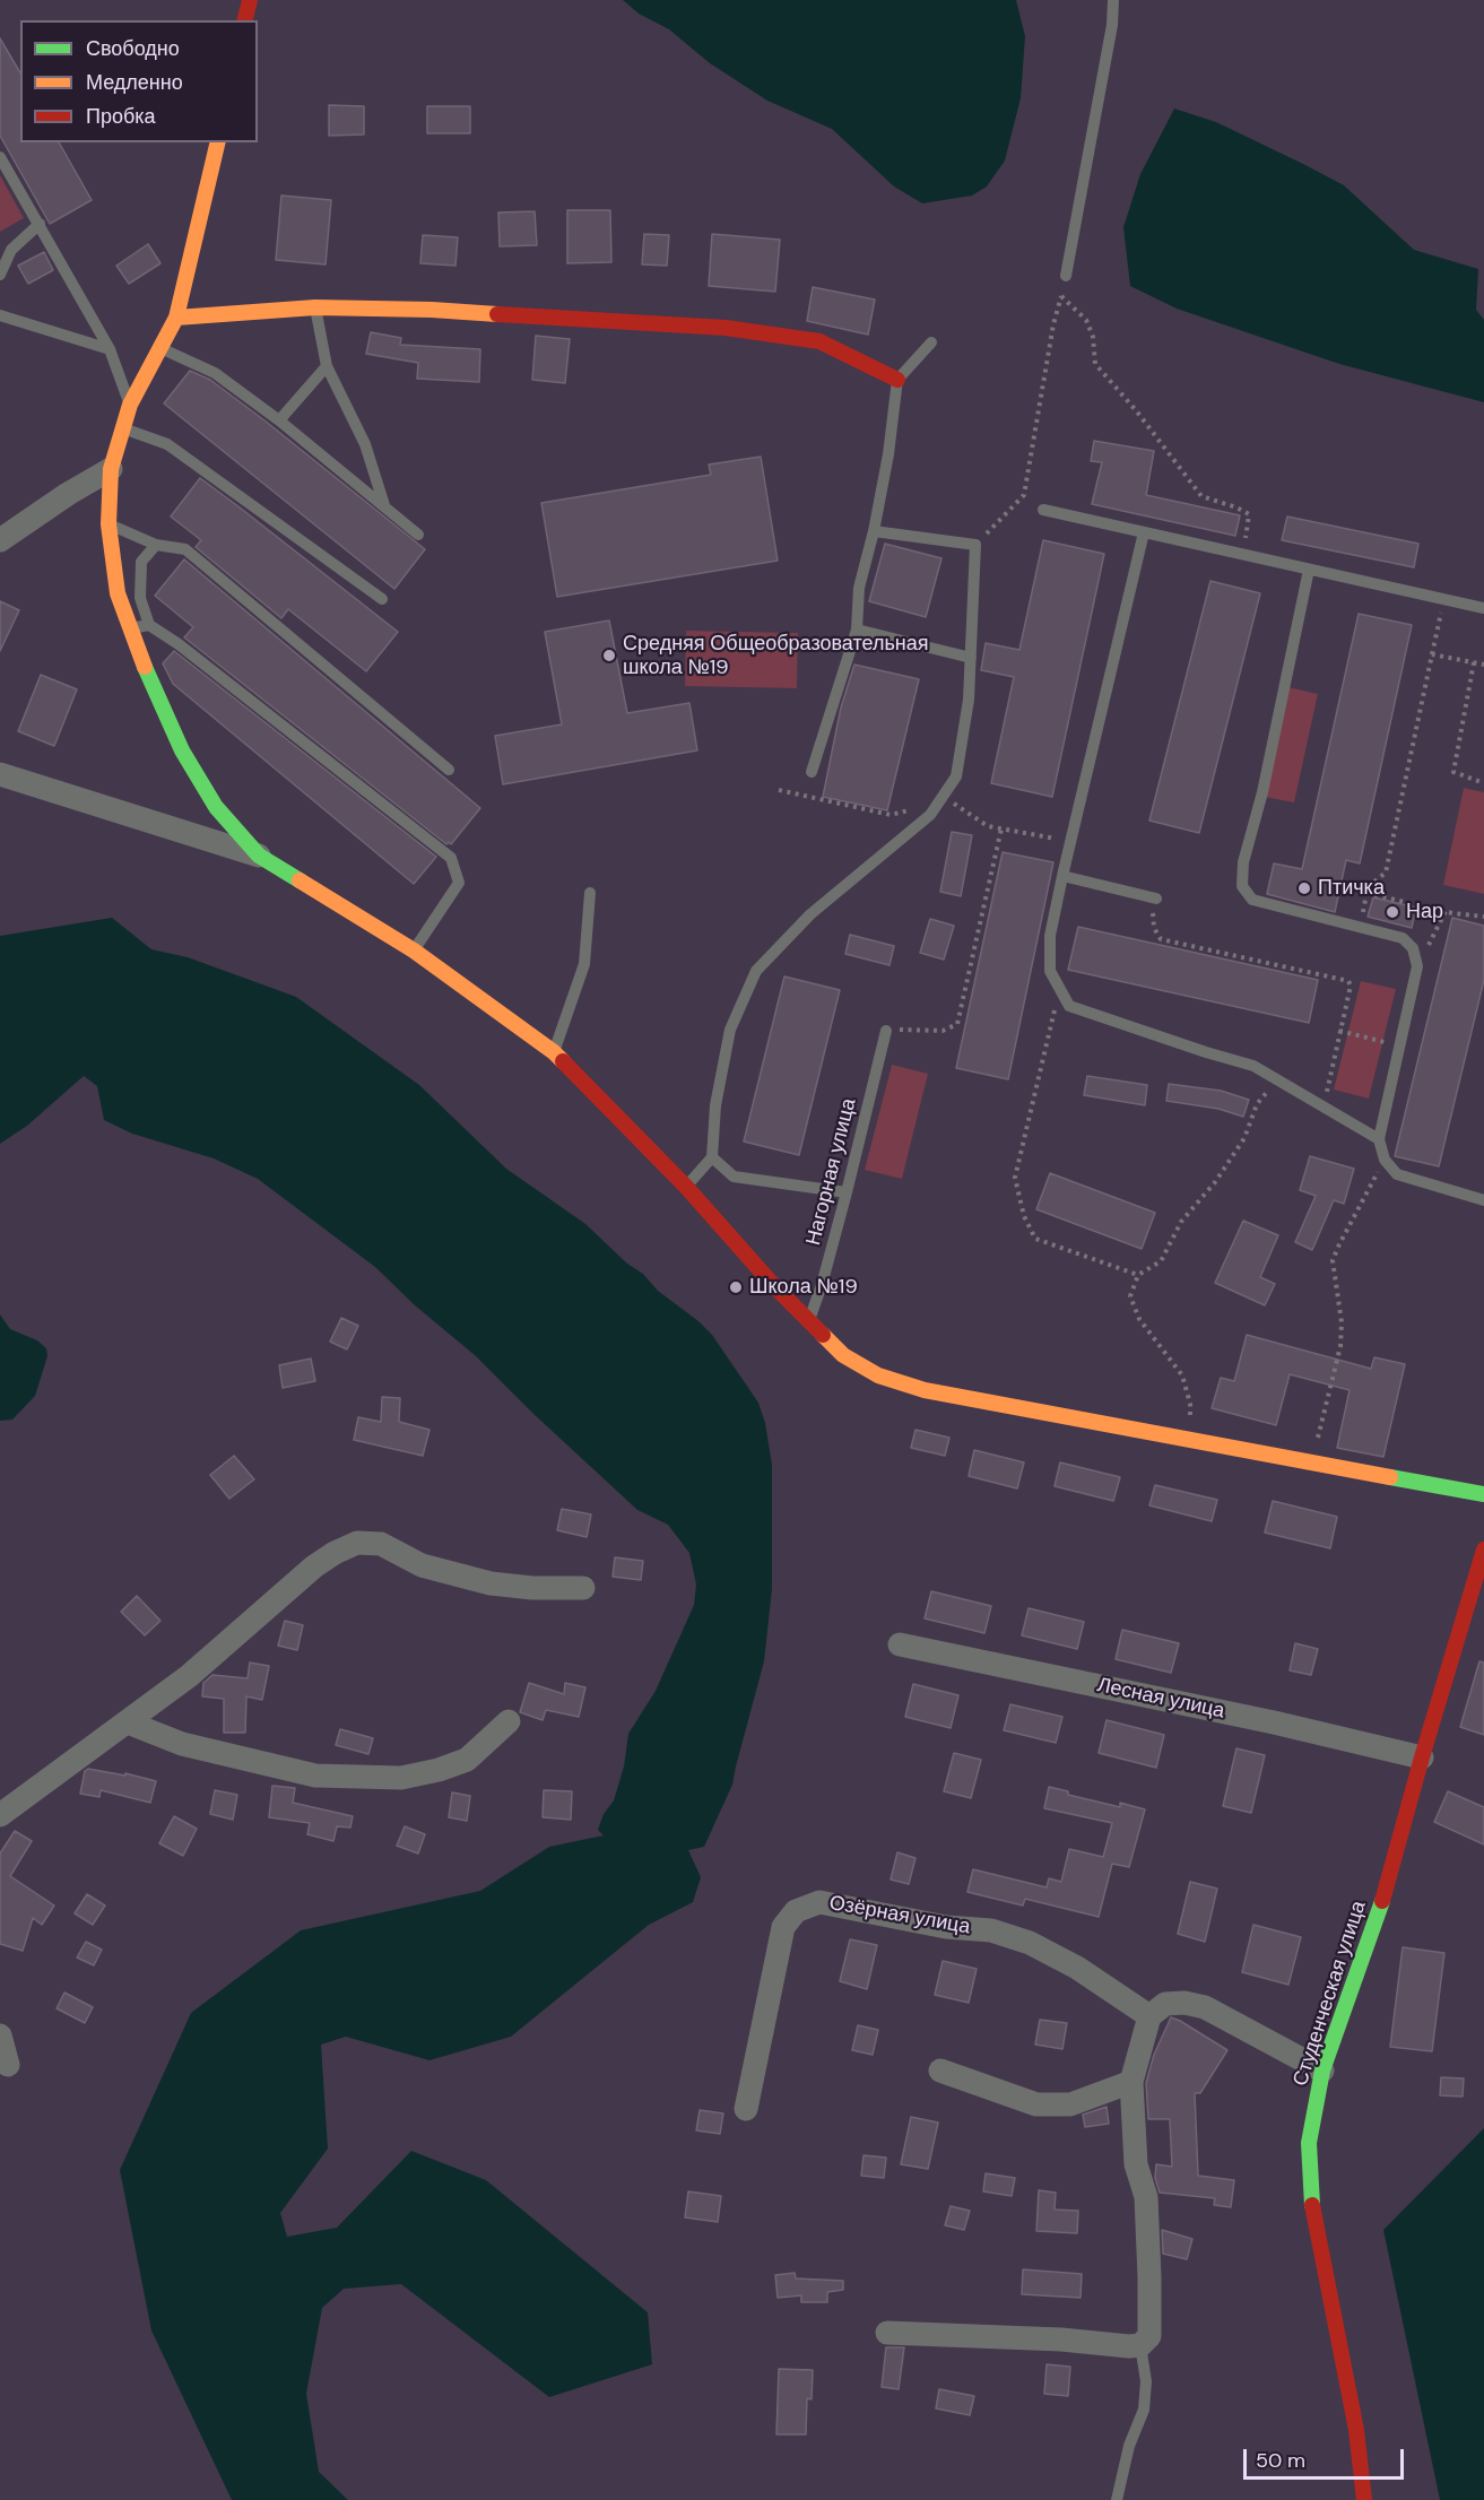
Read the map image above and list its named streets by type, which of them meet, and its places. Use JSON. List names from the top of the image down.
{
  "streets": {
    "street": ["Лесная улица", "Озёрная улица", "Студенческая улица"],
    "lane": ["Нагорная улица"]
  },
  "crossings": [
    ["Лесная улица", "Студенческая улица"]
  ],
  "places": [
    "Средняя Общеобразовательная школа №19",
    "Птичка",
    "Нар",
    "Школа №19"
  ],
  "legend": ["Свободно", "Медленно", "Пробка"],
  "scale_bar": "50 m"
}
